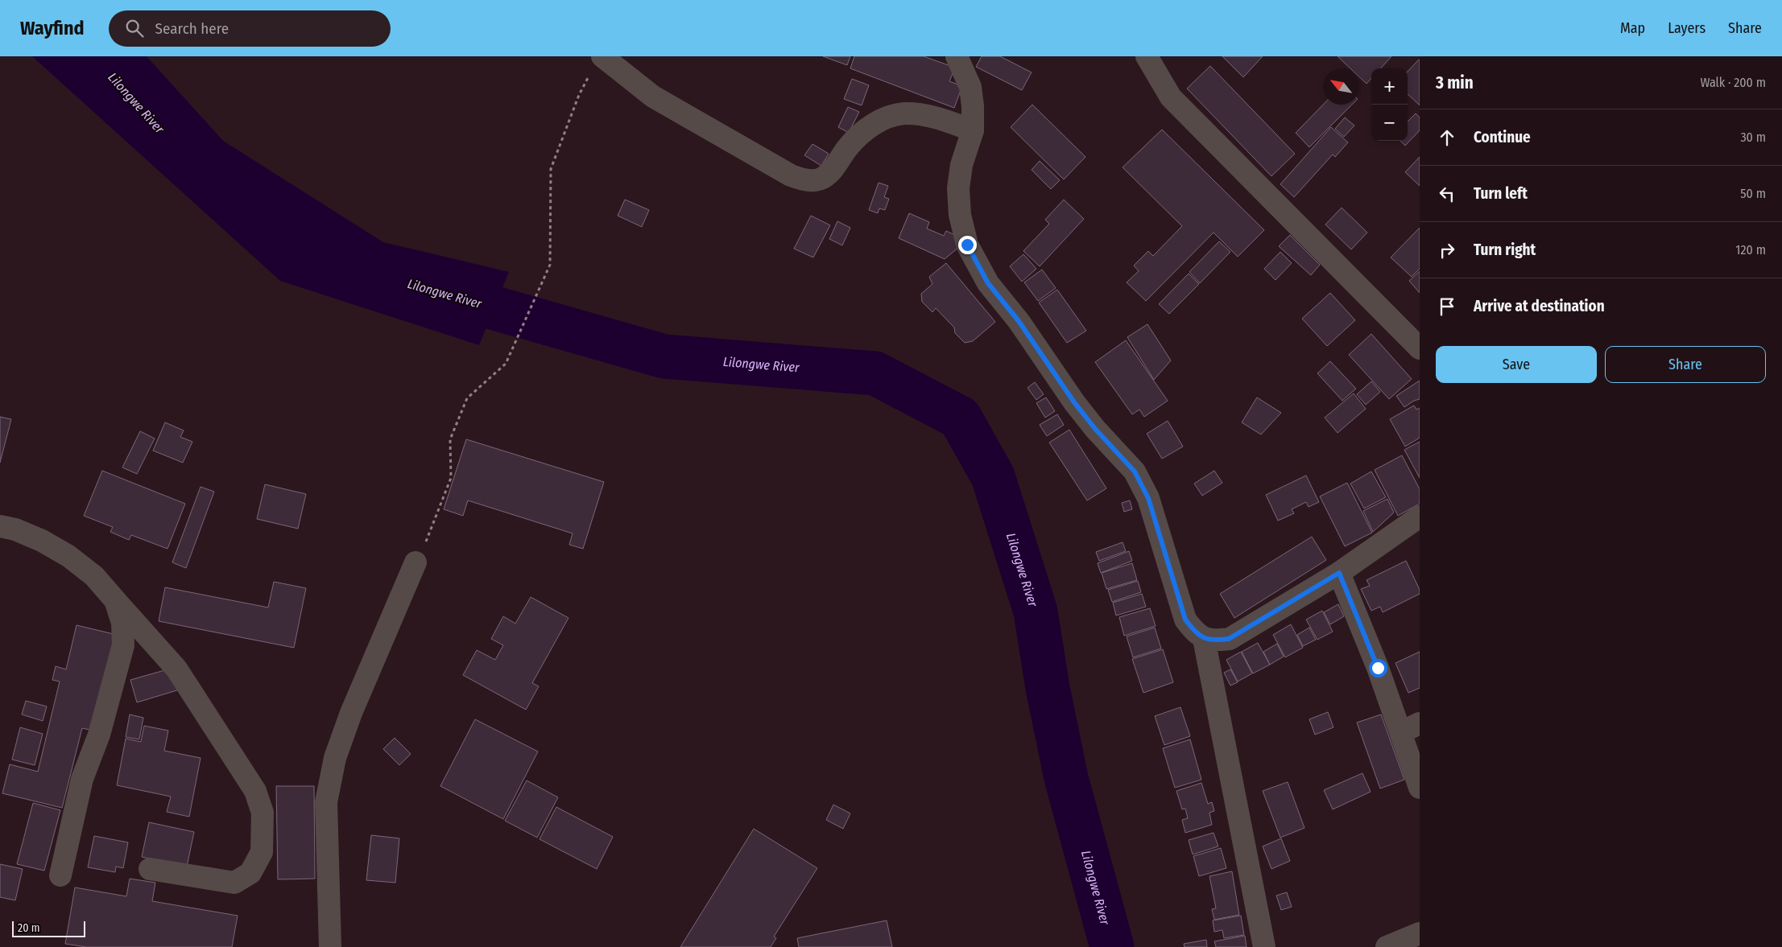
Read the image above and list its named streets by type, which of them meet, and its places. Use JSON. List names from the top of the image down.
{
  "water": ["Lilongwe River"],
  "scale_bar": "20 m",
  "north": "top left",
  "page": {
    "header": "Wayfind",
    "search": "Search here",
    "nav": ["Map", "Layers", "Share"],
    "heading": ["3 min", "Walk · 200 m"],
    "map_buttons": ["+", "−"],
    "list": [
      ["Continue", "30 m"],
      ["Turn left", "50 m"],
      ["Turn right", "120 m"],
      "Arrive at destination"
    ],
    "buttons": ["Save", "Share"],
    "scale": "20 m"
  }
}
